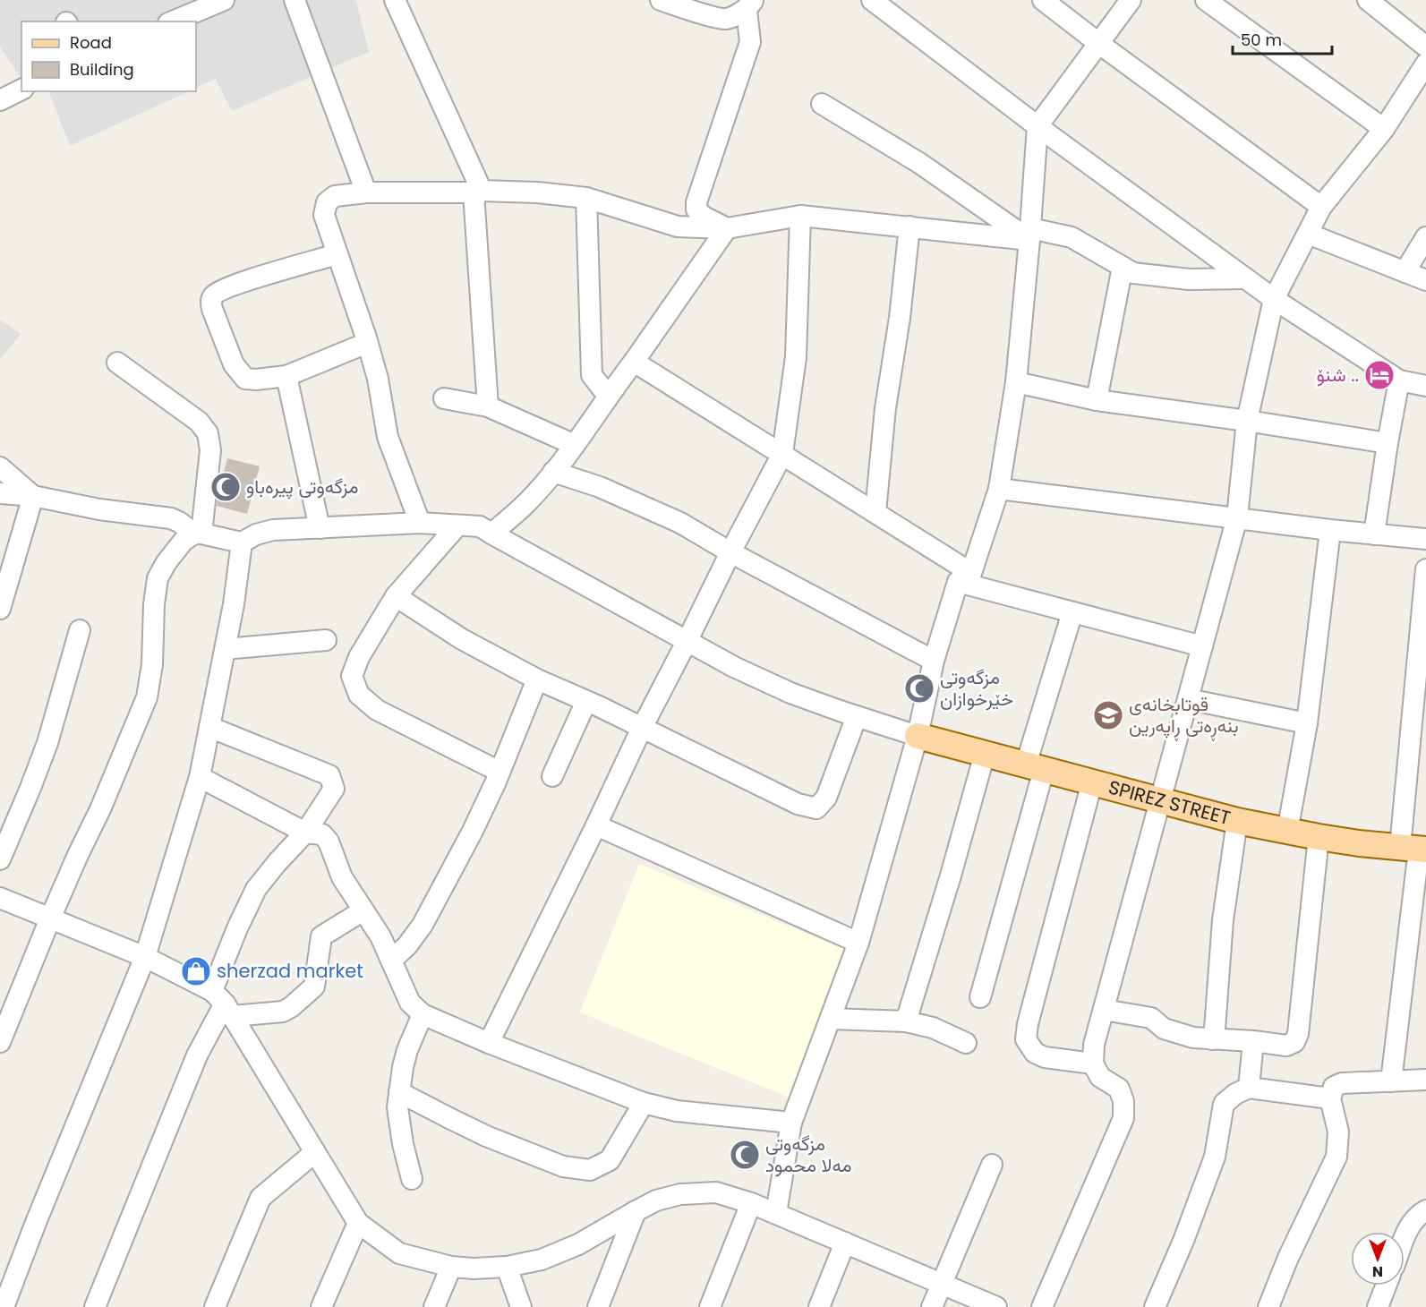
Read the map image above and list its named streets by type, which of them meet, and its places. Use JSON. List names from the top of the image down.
{
  "streets": {
    "main road": ["SPIREZ STREET"]
  },
  "places": {
    "hotel": ["شنۆ .."],
    "mosque": ["مزگەوتی پیرەباو", "مزگەوتی خێرخوازان", "مزگه‌وتی مه‌لا محمود"],
    "school or university": ["قوتابخانەی بنەڕەتی ڕاپەرین"],
    "shop": ["sherzad market"]
  },
  "legend": ["Road", "Building"],
  "scale_bar": "50 m",
  "north": "bottom"
}
